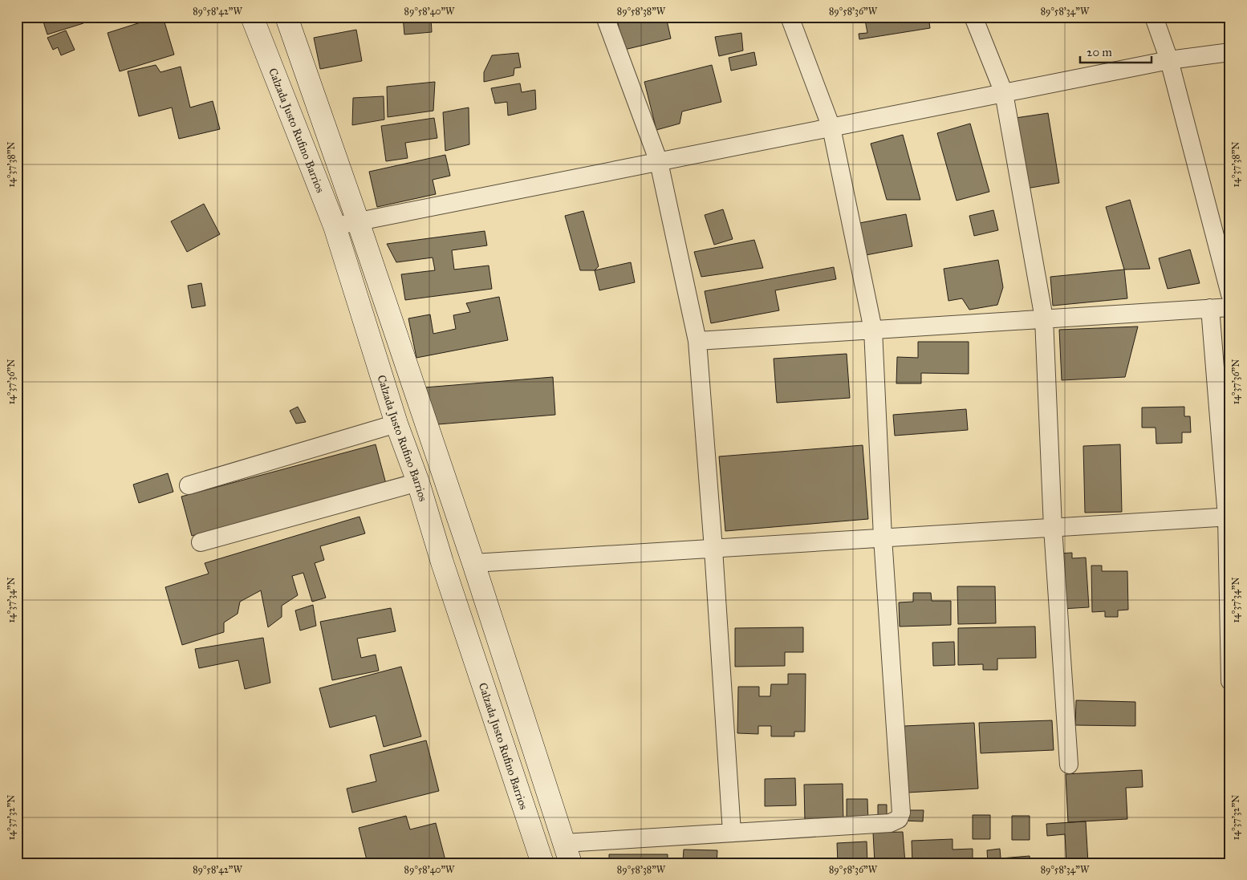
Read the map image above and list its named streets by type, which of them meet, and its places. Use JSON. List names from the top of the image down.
{
  "streets": {
    "street": ["Calzada Justo Rufino Barrios"]
  },
  "scale_bar": "20 m",
  "coordinates": [
    "89°58'42\"W",
    "89°58'40\"W",
    "89°58'38\"W",
    "89°58'36\"W",
    "89°58'34\"W",
    "14°37'38\"N",
    "14°37'36\"N",
    "14°37'34\"N",
    "14°37'32\"N"
  ]
}
